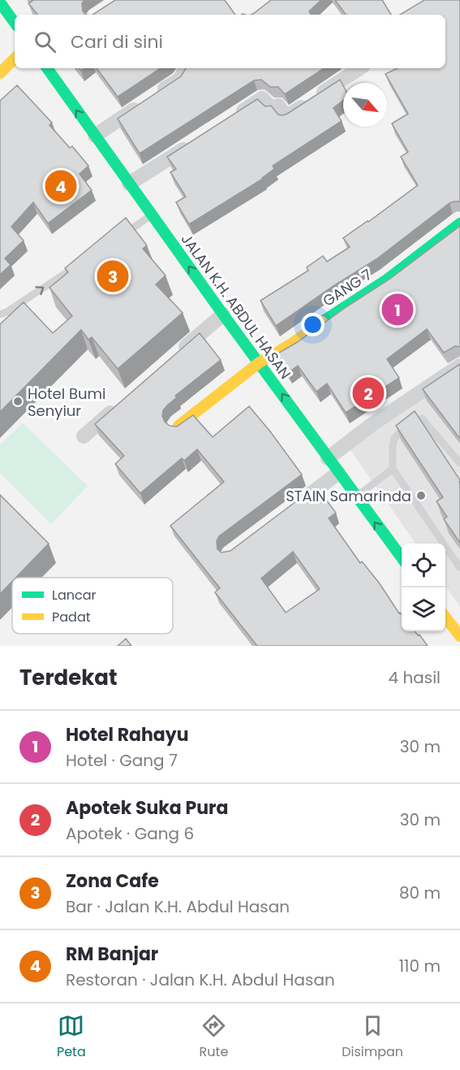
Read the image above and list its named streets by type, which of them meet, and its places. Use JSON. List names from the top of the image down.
{
  "streets": {
    "street": ["GANG 7", "JALAN K.H. ABDUL HASAN"]
  },
  "crossings": [
    ["GANG 7", "JALAN K.H. ABDUL HASAN"]
  ],
  "one_way": ["JALAN K.H. ABDUL HASAN"],
  "places": ["Hotel Bumi Senyiur", "STAIN Samarinda"],
  "legend": ["Lancar", "Padat"],
  "north": "bottom right",
  "page": {
    "search": "Cari di sini",
    "pins": [
      "4",
      "3",
      "1",
      "2"
    ],
    "heading": ["Terdekat", "4 hasil"],
    "list": [
      {
        "mark": "1",
        "name": "Hotel Rahayu",
        "note": "Hotel · Gang 7",
        "value": "30 m"
      },
      {
        "mark": "2",
        "name": "Apotek Suka Pura",
        "note": "Apotek · Gang 6",
        "value": "30 m"
      },
      {
        "mark": "3",
        "name": "Zona Cafe",
        "note": "Bar · Jalan K.H. Abdul Hasan",
        "value": "80 m"
      },
      {
        "mark": "4",
        "name": "RM Banjar",
        "note": "Restoran · Jalan K.H. Abdul Hasan",
        "value": "110 m"
      }
    ],
    "nav": ["Peta", "Rute", "Disimpan"]
  }
}
